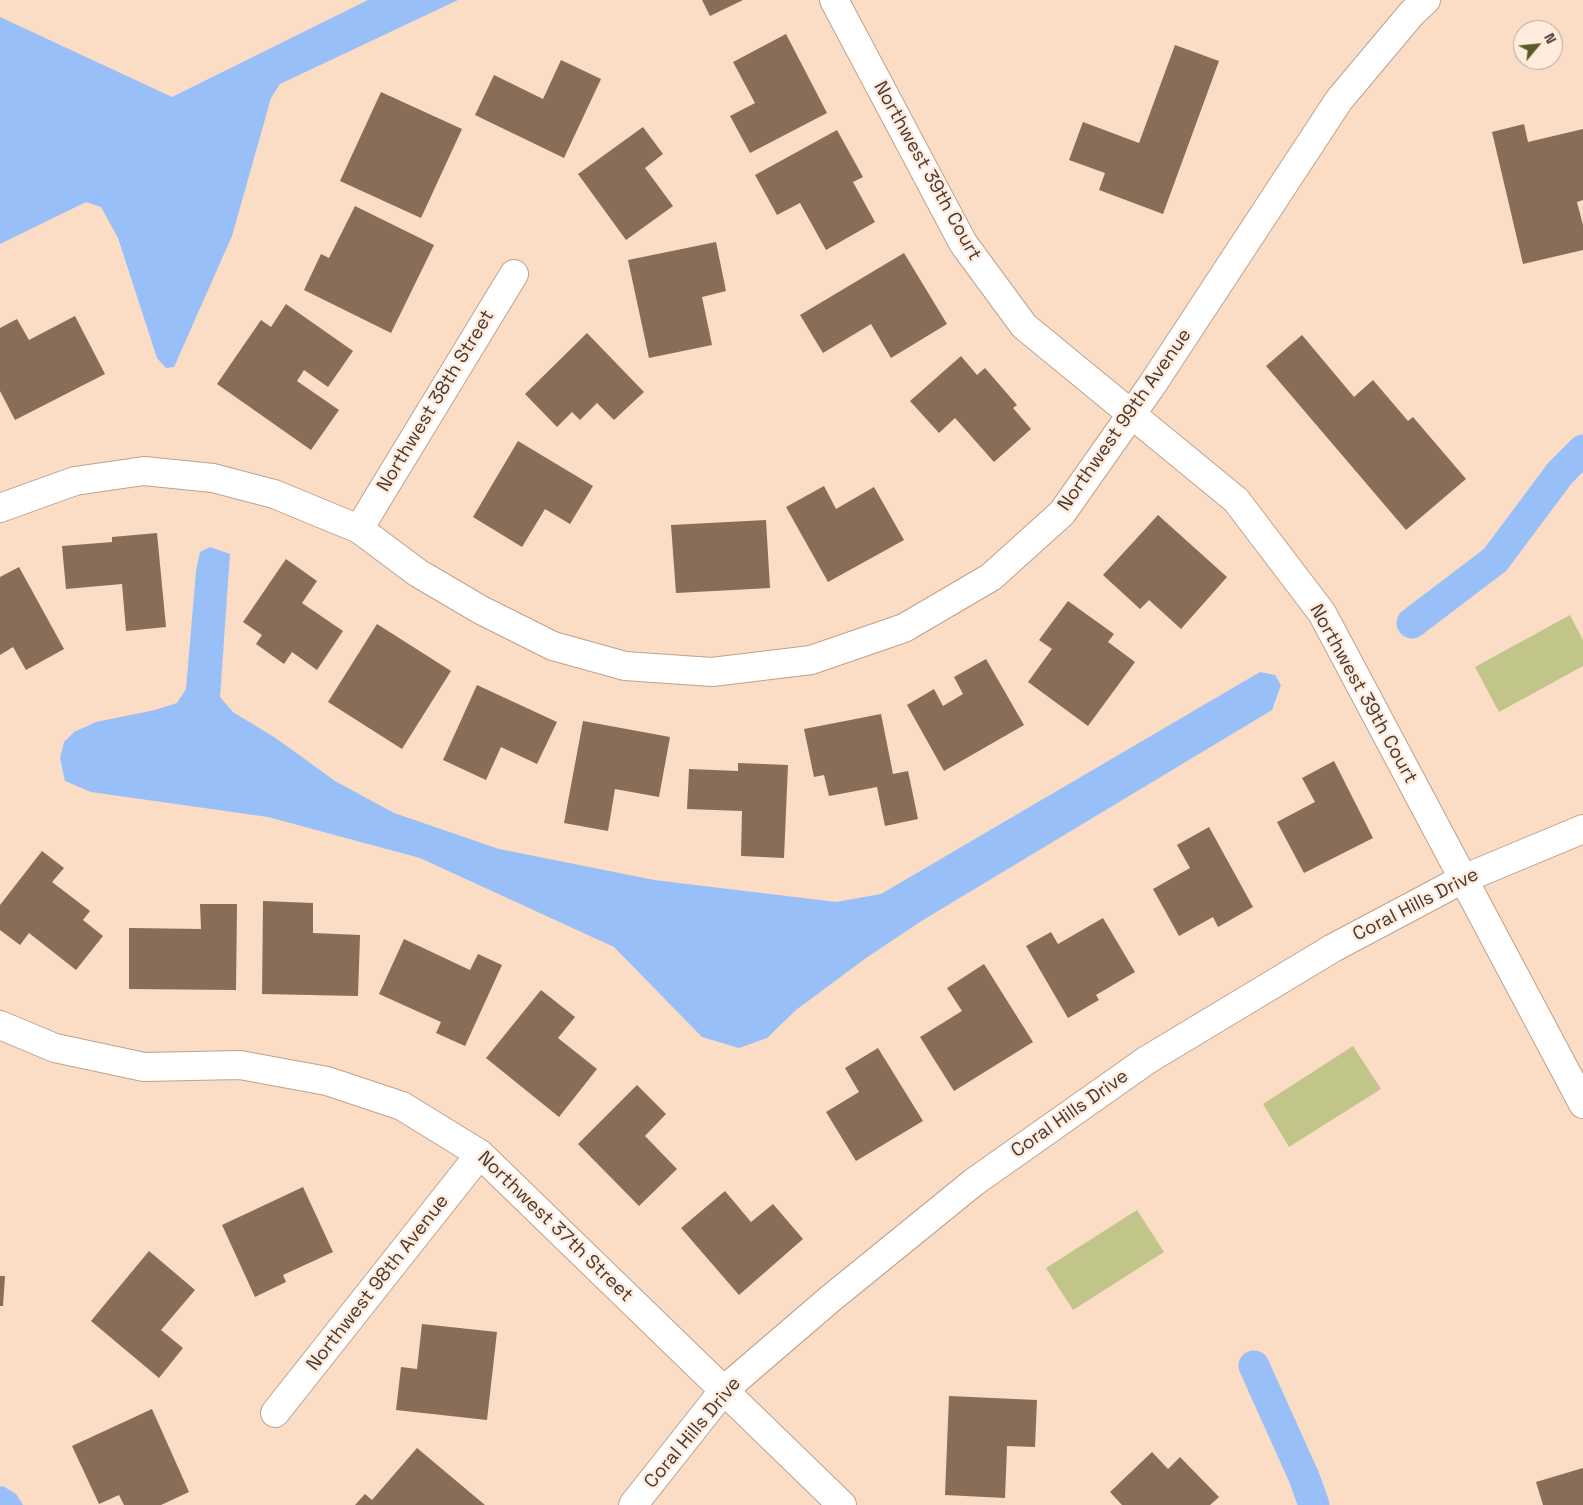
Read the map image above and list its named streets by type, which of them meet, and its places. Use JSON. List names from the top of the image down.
{
  "streets": {
    "street": [
      "Northwest 39th Court",
      "Northwest 38th Street",
      "Northwest 99th Avenue",
      "Coral Hills Drive",
      "Northwest 37th Street",
      "Northwest 98th Avenue"
    ]
  },
  "crossings": [
    ["Northwest 39th Court", "Northwest 99th Avenue"],
    ["Northwest 39th Court", "Coral Hills Drive"],
    ["Northwest 38th Street", "Northwest 99th Avenue"],
    ["Coral Hills Drive", "Northwest 37th Street"],
    ["Northwest 37th Street", "Northwest 98th Avenue"]
  ],
  "north": "top right"
}
